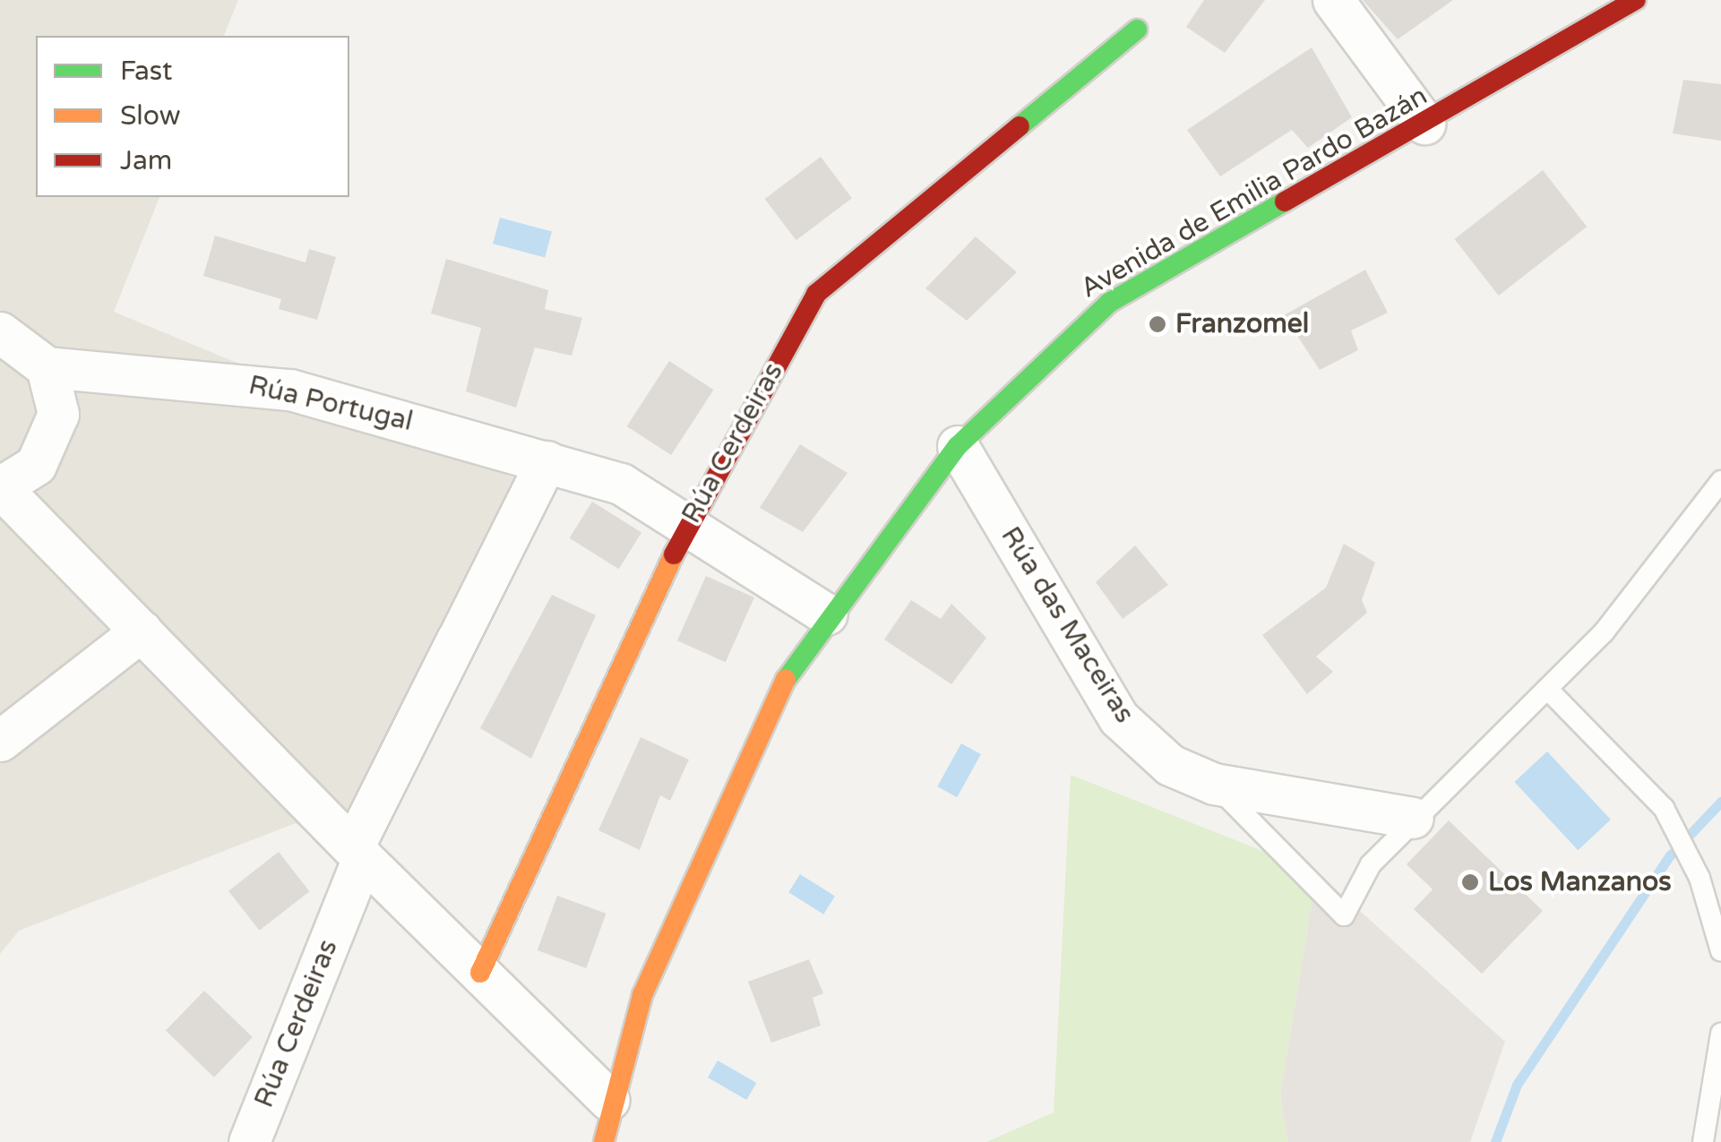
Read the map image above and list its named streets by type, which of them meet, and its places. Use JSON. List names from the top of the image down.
{
  "streets": {
    "street": [
      "Avenida de Emilia Pardo Bazán",
      "Rúa Portugal",
      "Rúa Cerdeiras",
      "Rúa das Maceiras"
    ]
  },
  "crossings": [
    ["Avenida de Emilia Pardo Bazán", "Rúa Portugal"],
    ["Avenida de Emilia Pardo Bazán", "Rúa das Maceiras"],
    ["Rúa Portugal", "Rúa Cerdeiras"]
  ],
  "places": ["Franzomel", "Los Manzanos"],
  "legend": ["Fast", "Slow", "Jam"]
}
